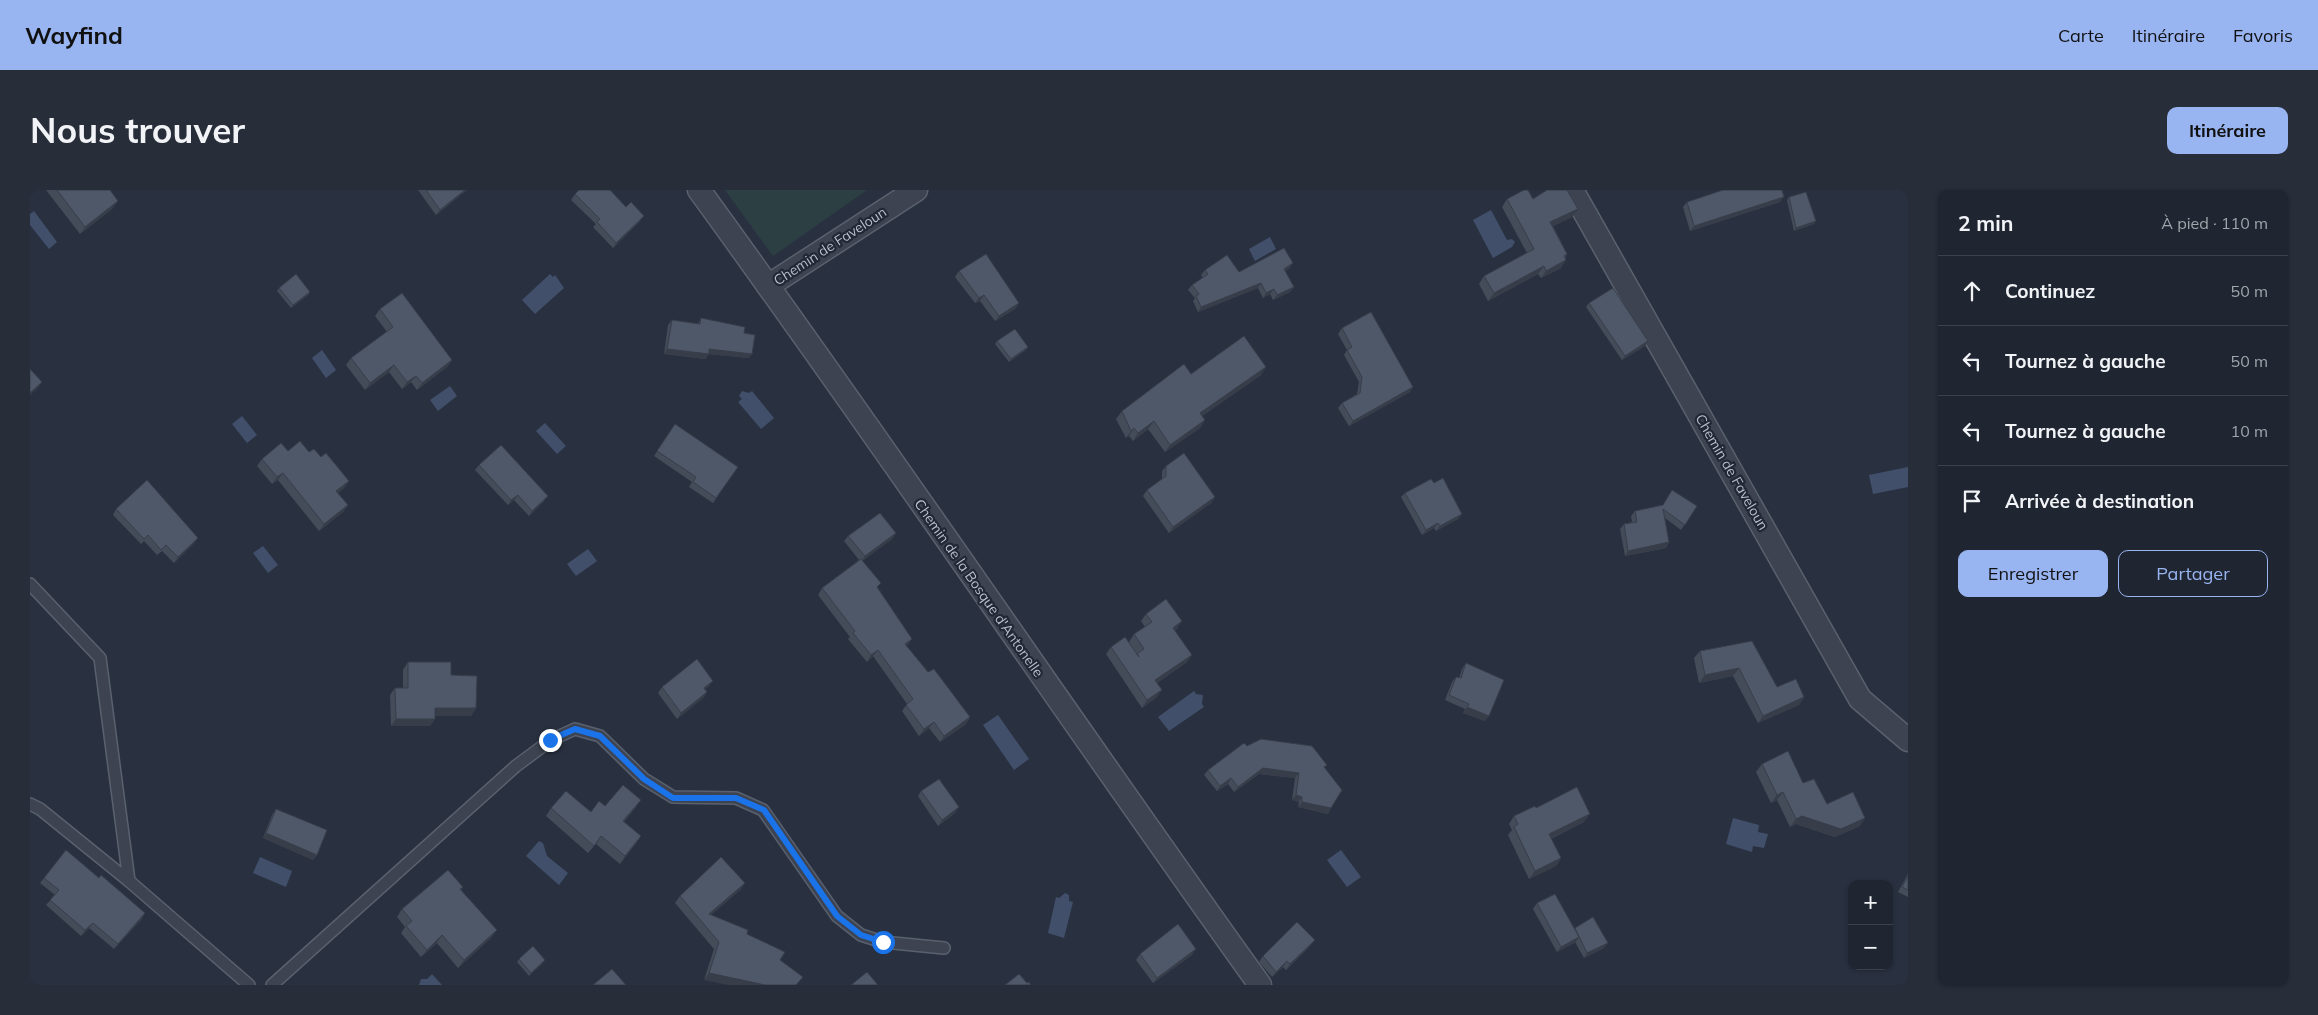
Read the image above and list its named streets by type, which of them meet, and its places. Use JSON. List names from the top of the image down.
{
  "streets": {
    "street": ["Chemin de Faveloun", "Chemin de la Bosque d'Antonelle"]
  },
  "crossings": [
    ["Chemin de Faveloun", "Chemin de la Bosque d'Antonelle"]
  ],
  "page": {
    "header": "Wayfind",
    "nav": ["Carte", "Itinéraire", "Favoris"],
    "buttons": [
      "Itinéraire",
      ["Enregistrer", "Partager"]
    ],
    "title": "Nous trouver",
    "heading": ["2 min", "À pied · 110 m"],
    "list": [
      ["Continuez", "50 m"],
      ["Tournez à gauche", "50 m"],
      ["Tournez à gauche", "10 m"],
      "Arrivée à destination"
    ],
    "map_buttons": ["+", "−"]
  }
}
